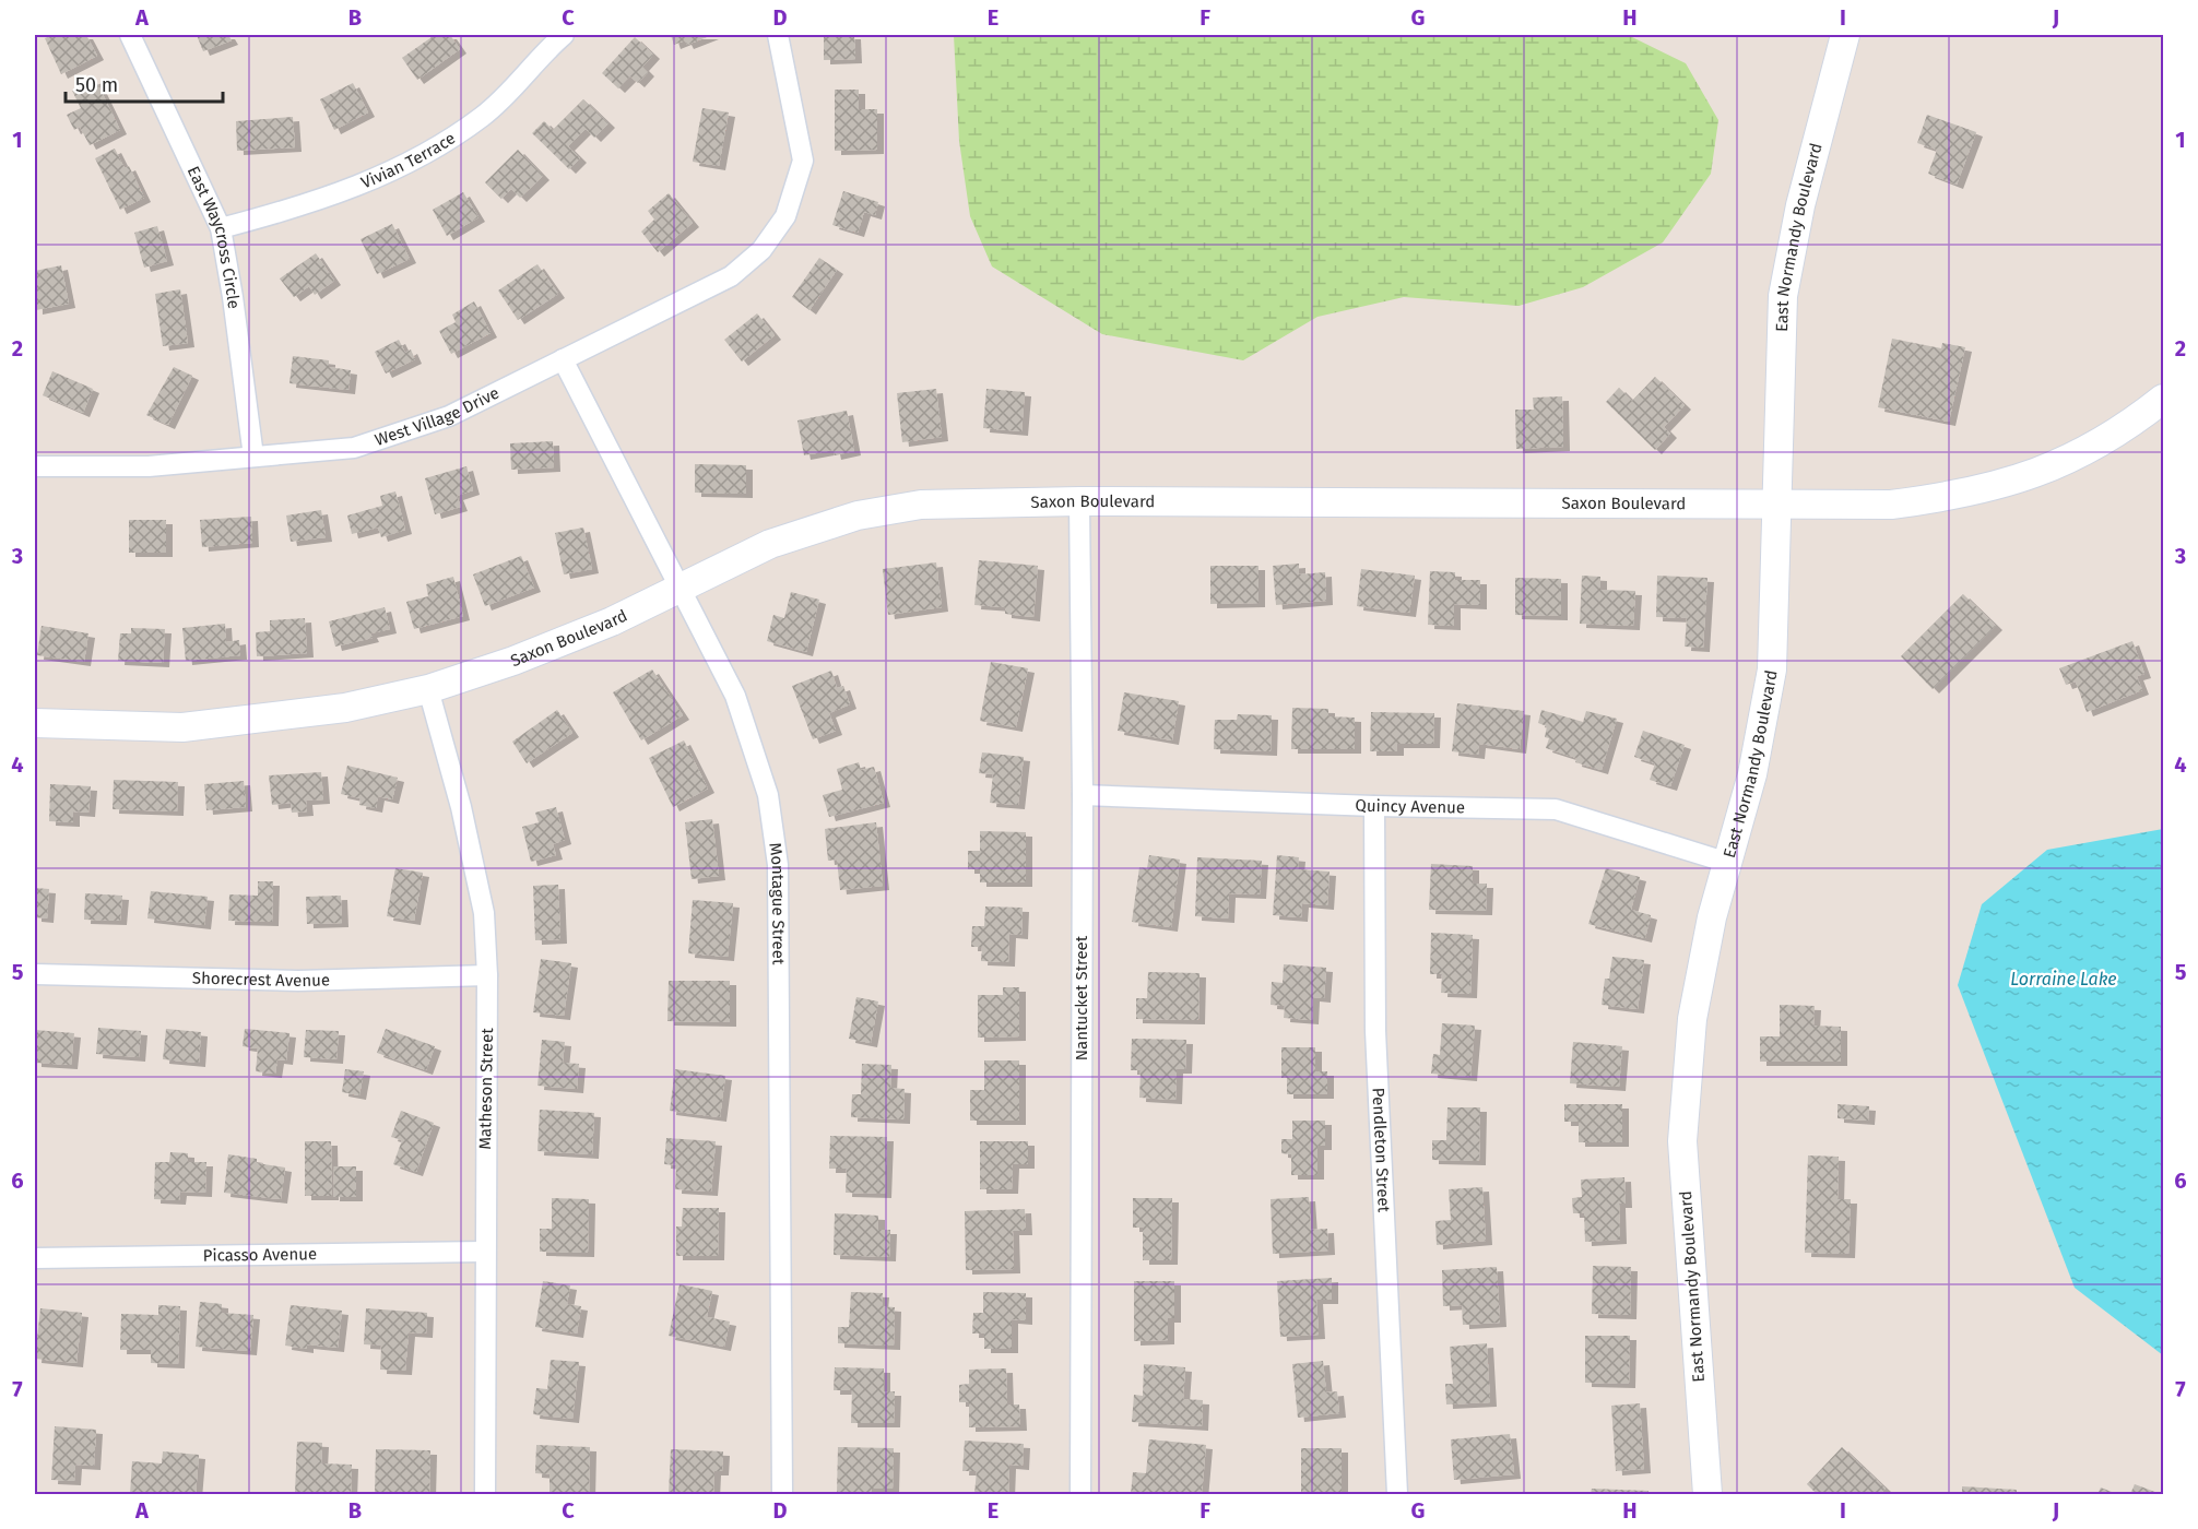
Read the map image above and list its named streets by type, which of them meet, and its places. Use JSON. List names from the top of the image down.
{
  "streets": {
    "main road": ["East Normandy Boulevard", "Saxon Boulevard"],
    "street": [
      "Vivian Terrace",
      "East Waycross Circle",
      "West Village Drive",
      "Quincy Avenue",
      "Montague Street",
      "Shorecrest Avenue",
      "Nantucket Street",
      "Matheson Street",
      "Pendleton Street",
      "Picasso Avenue"
    ]
  },
  "crossings": [
    ["Vivian Terrace", "East Waycross Circle"],
    ["East Normandy Boulevard", "Saxon Boulevard"],
    ["East Normandy Boulevard", "Quincy Avenue"],
    ["East Waycross Circle", "West Village Drive"],
    ["West Village Drive", "Montague Street"],
    ["Saxon Boulevard", "Montague Street"],
    ["Saxon Boulevard", "Nantucket Street"],
    ["Saxon Boulevard", "Matheson Street"],
    ["Quincy Avenue", "Nantucket Street"],
    ["Quincy Avenue", "Pendleton Street"],
    ["Shorecrest Avenue", "Matheson Street"],
    ["Matheson Street", "Picasso Avenue"]
  ],
  "water": ["Lorraine Lake"],
  "scale_bar": "50 m",
  "grid": {
    "columns": [
      "A",
      "B",
      "C",
      "D",
      "E",
      "F",
      "G",
      "H",
      "I",
      "J"
    ],
    "rows": [
      "1",
      "2",
      "3",
      "4",
      "5",
      "6",
      "7"
    ]
  }
}
